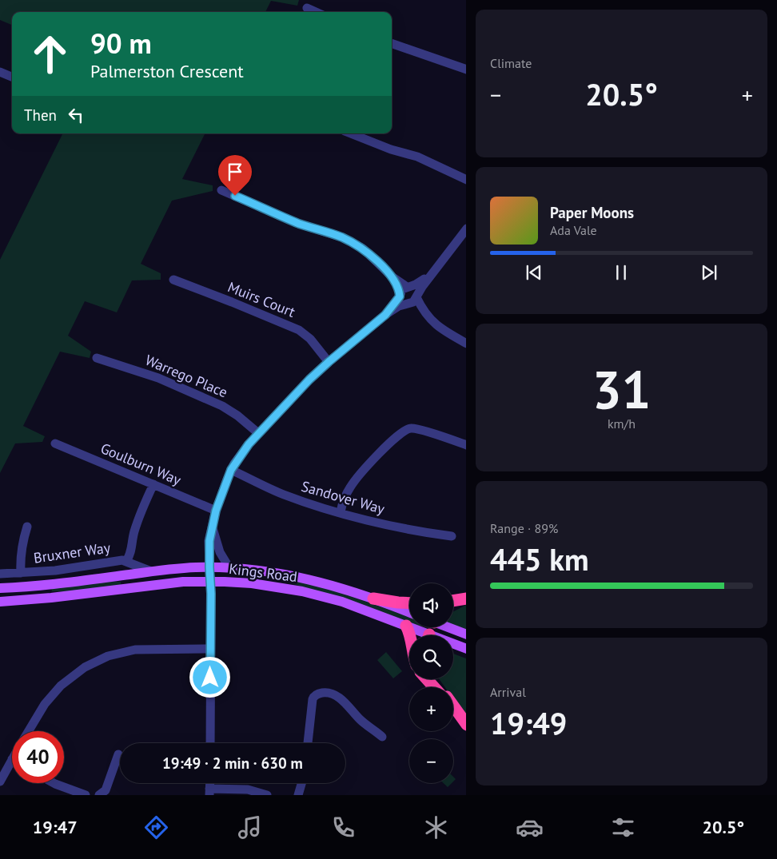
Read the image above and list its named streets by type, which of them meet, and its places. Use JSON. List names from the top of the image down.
{
  "streets": {
    "main road": ["Kings Road"],
    "street": [
      "Muirs Court",
      "Warrego Place",
      "Goulburn Way",
      "Sandover Way",
      "Bruxner Way"
    ]
  },
  "crossings": [
    ["Goulburn Way", "Bruxner Way"],
    ["Bruxner Way", "Kings Road"]
  ],
  "page": {
    "tile": [
      "Climate",
      ["31", "km/h"],
      ["Range · 89%", "445 km"],
      ["Arrival", "19:49"]
    ],
    "turn": ["90 m", "Palmerston Crescent"],
    "heat": ["−", "20.5°", "+"],
    "then": "Then",
    "song": ["Paper Moons", "Ada Vale"],
    "map_buttons": ["+", "−"],
    "limit": "40",
    "trip": "19:49 · 2 min · 630 m",
    "tabs": ["19:47", "20.5°"]
  }
}
